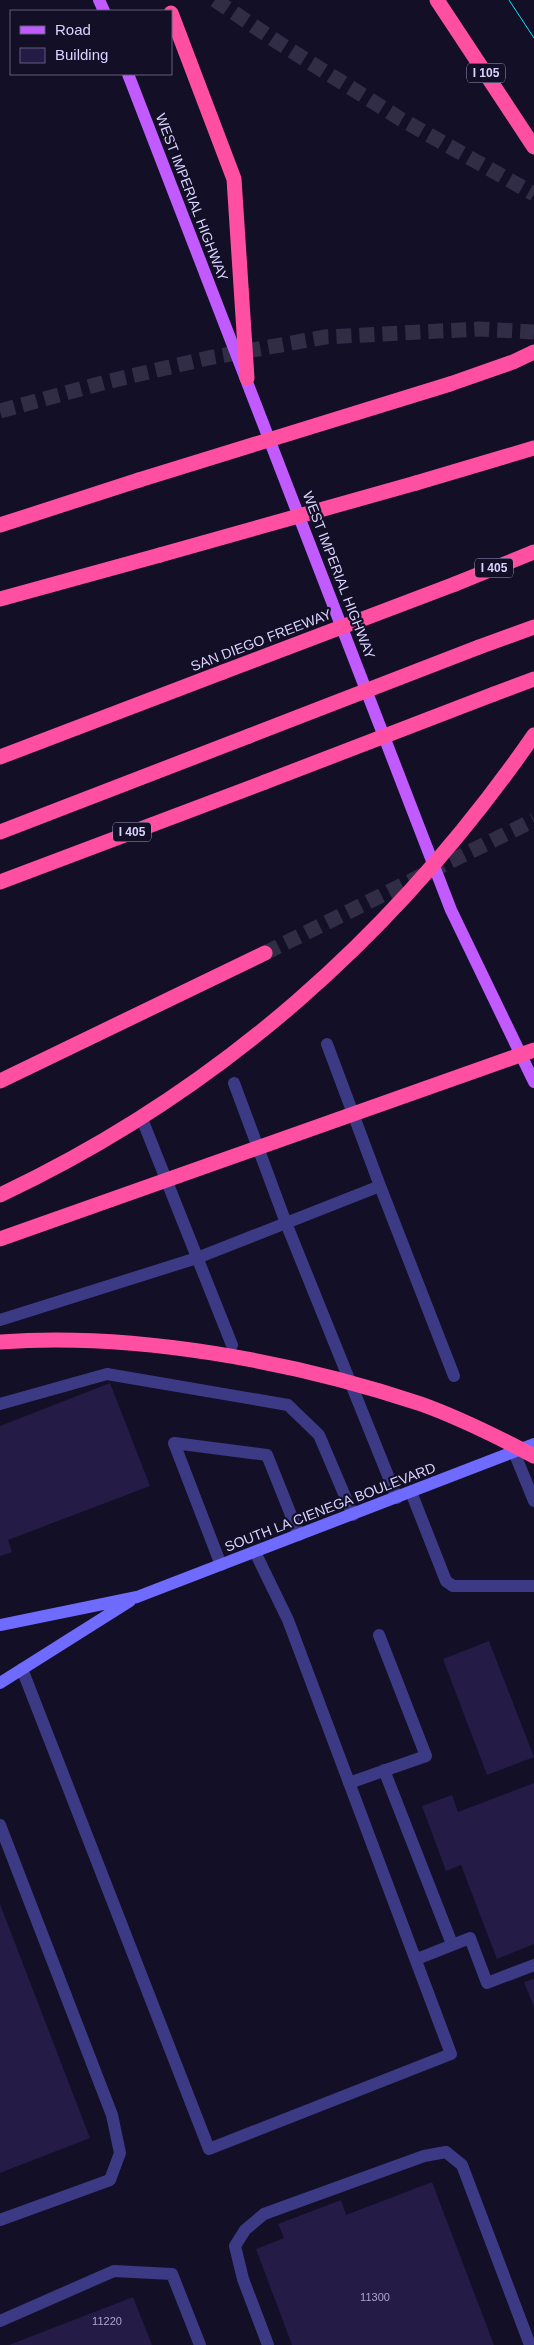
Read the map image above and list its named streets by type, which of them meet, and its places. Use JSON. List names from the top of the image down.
{
  "streets": {
    "highway": ["I 105", "I 405", "SAN DIEGO FREEWAY"],
    "main road": ["WEST IMPERIAL HIGHWAY", "SOUTH LA CIENEGA BOULEVARD"]
  },
  "house_numbers": ["11300", "11220"],
  "legend": ["Road", "Building"]
}
